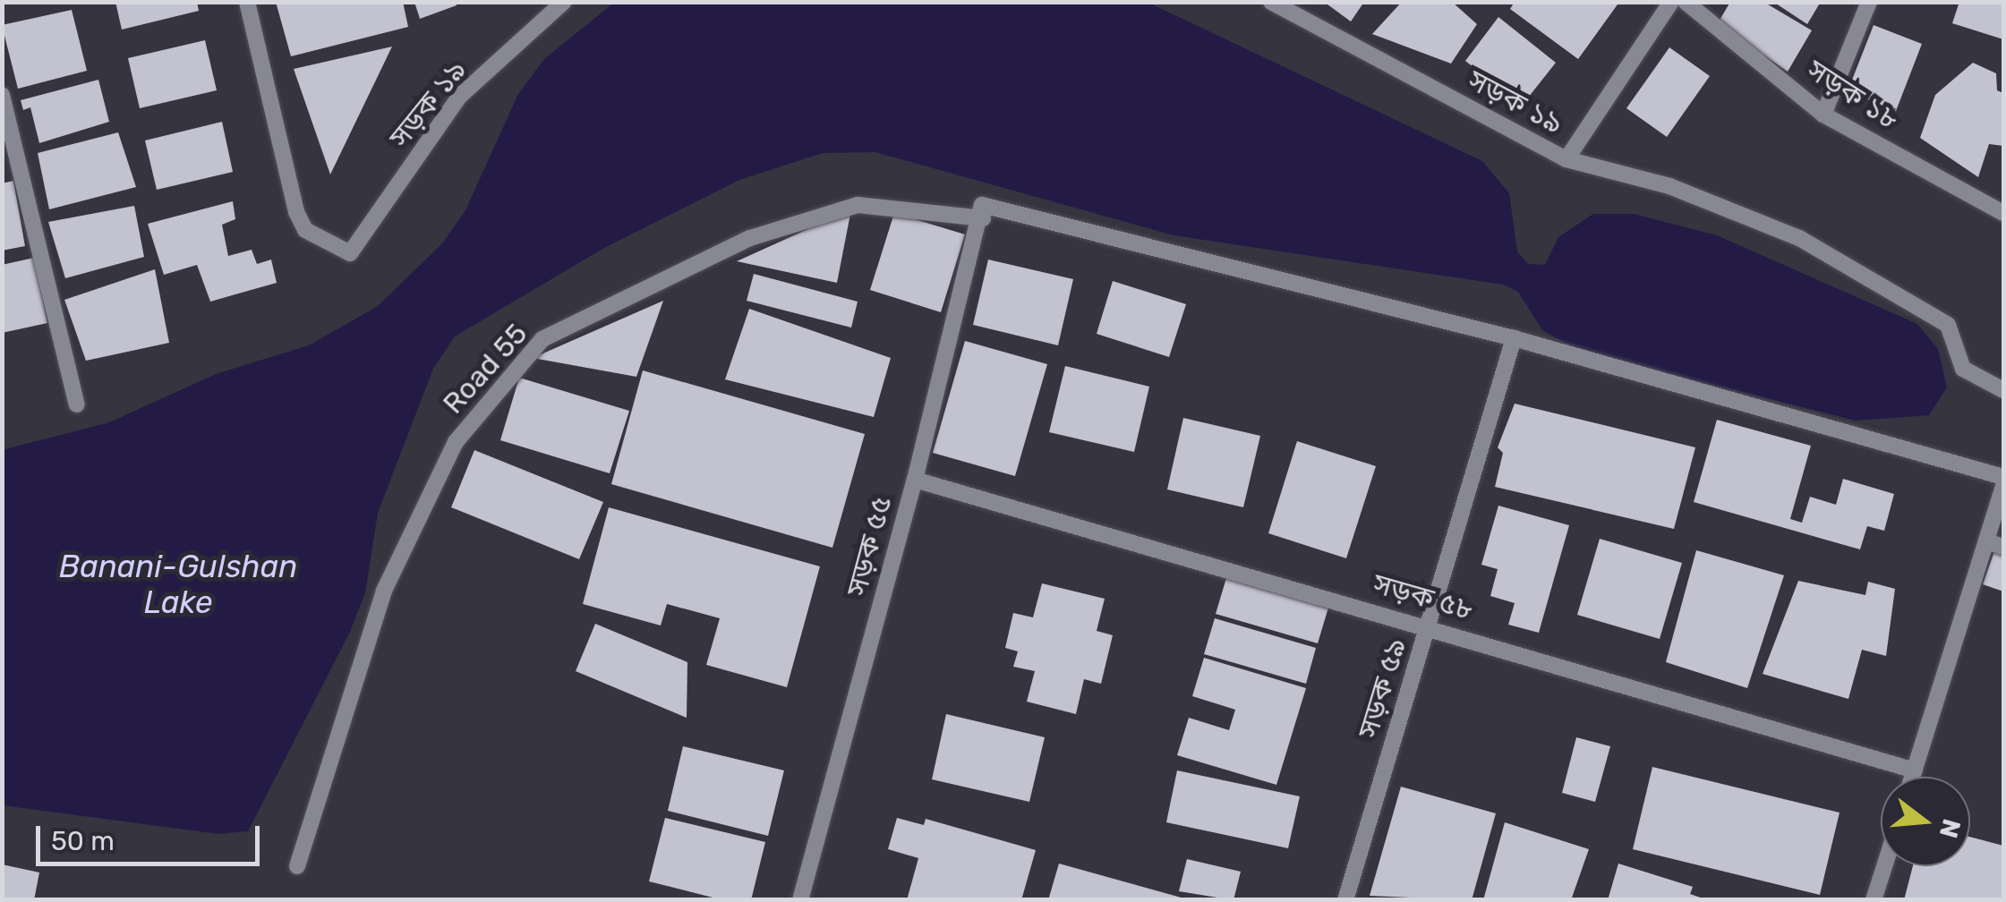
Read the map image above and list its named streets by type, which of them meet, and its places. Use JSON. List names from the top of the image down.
{
  "streets": {
    "street": [
      "সড়ক ১৮",
      "সড়ক ১৯",
      "Road 55",
      "সড়ক ৫৫",
      "সড়ক ৫৮",
      "সড়ক ৫৯"
    ]
  },
  "crossings": [
    ["Road 55", "সড়ক ৫৫"],
    ["Road 55", "সড়ক ৫৯"],
    ["সড়ক ৫৫", "সড়ক ৫৮"],
    ["সড়ক ৫৮", "সড়ক ৫৯"]
  ],
  "water": ["Banani-Gulshan Lake"],
  "scale_bar": "50 m",
  "north": "right"
}
